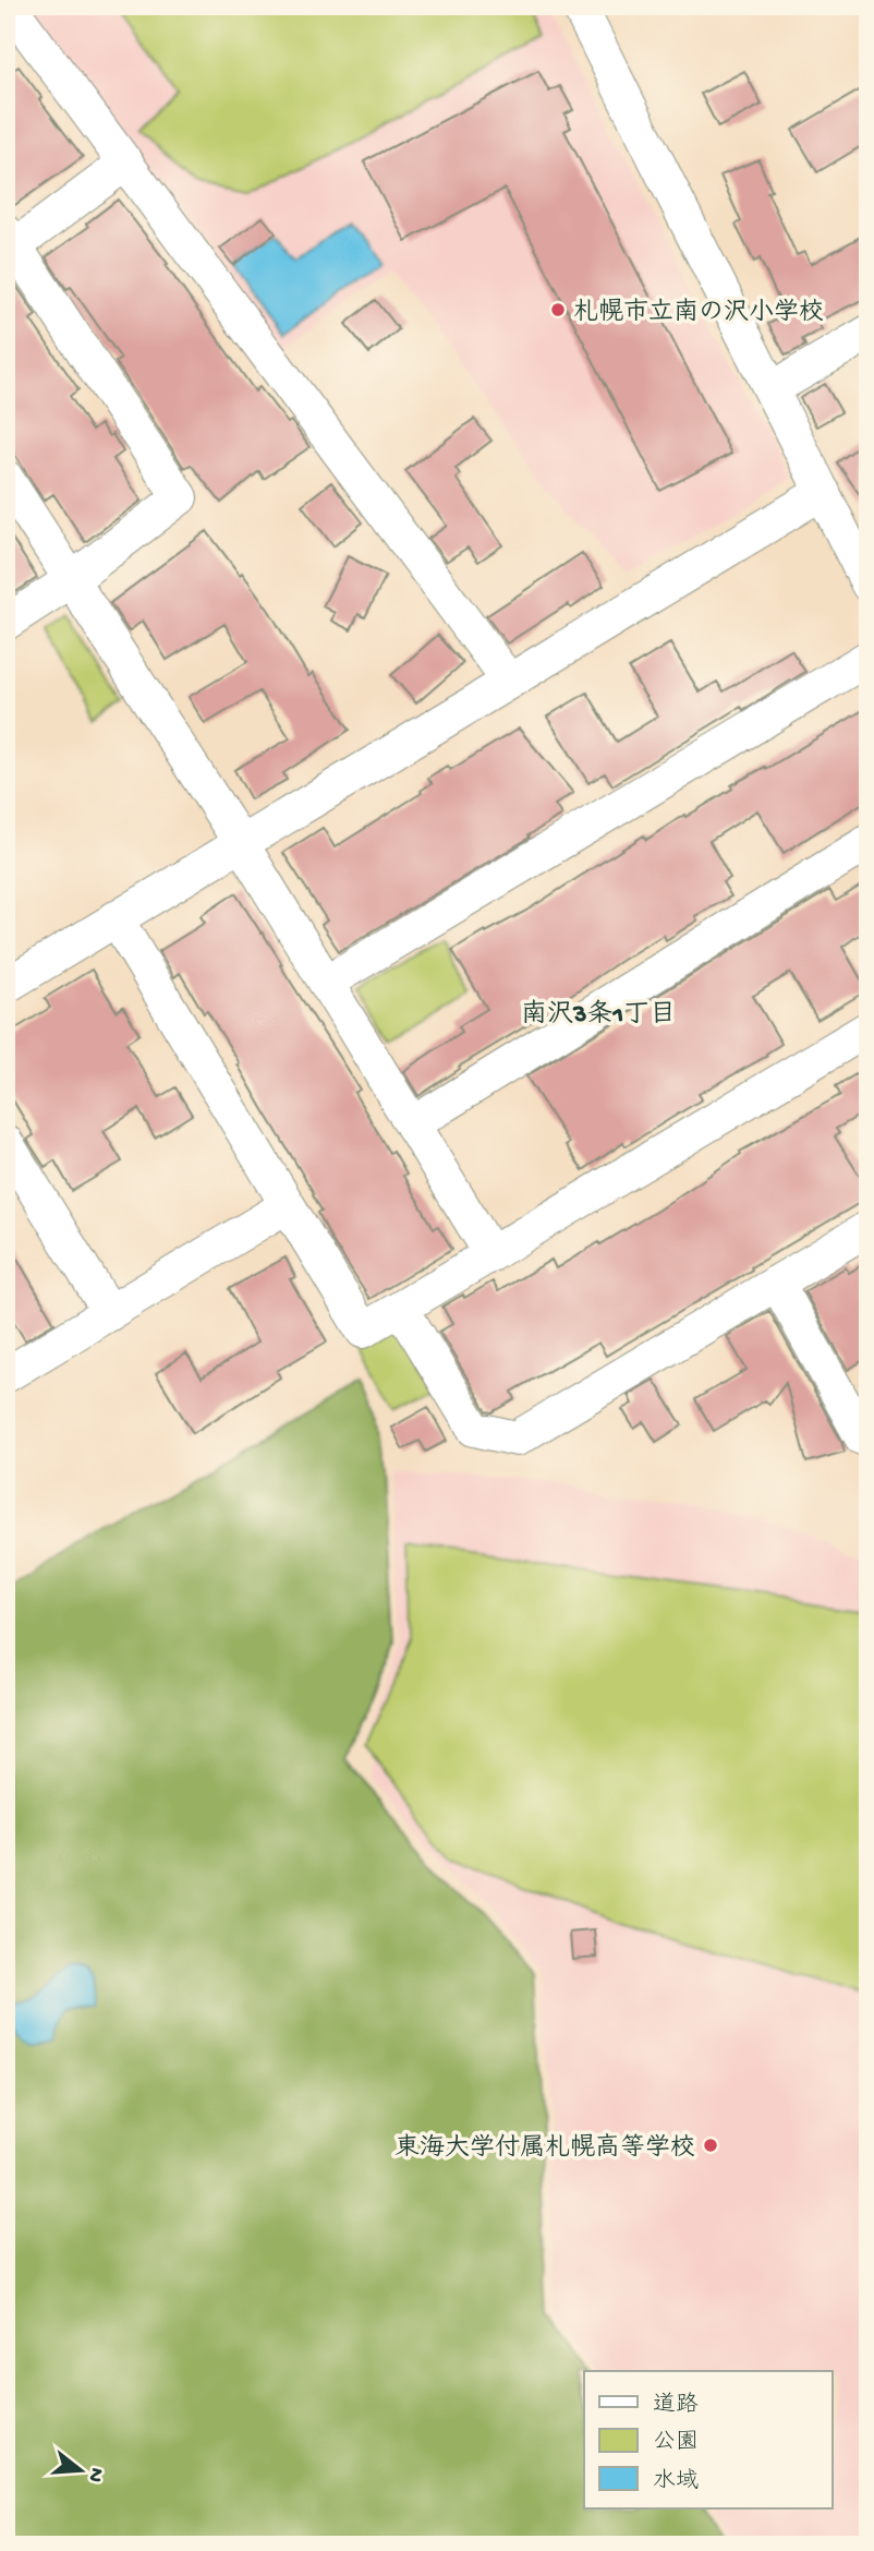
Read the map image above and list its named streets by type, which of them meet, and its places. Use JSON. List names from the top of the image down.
{
  "districts": ["南沢3条1丁目"],
  "places": ["札幌市立南の沢小学校", "東海大学付属札幌高等学校"],
  "legend": ["道路", "公園", "水域"],
  "north": "right"
}
